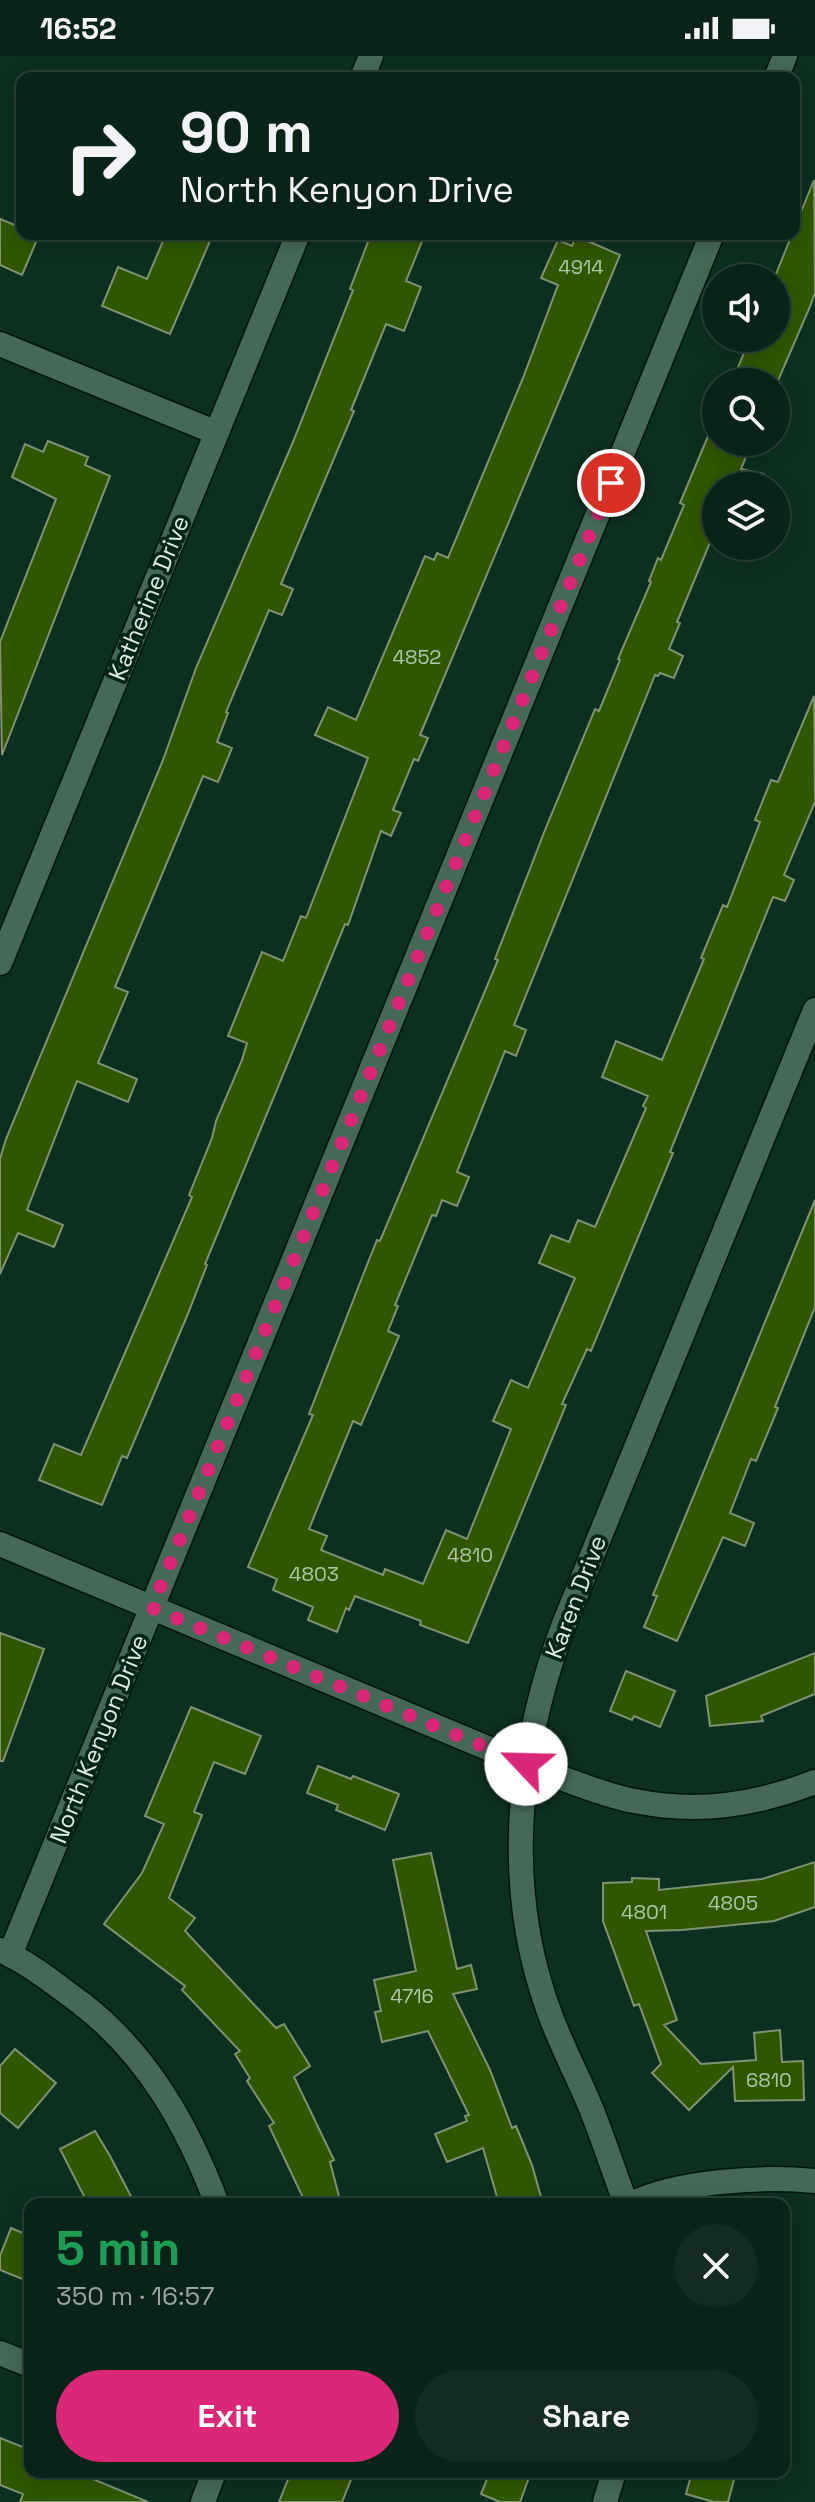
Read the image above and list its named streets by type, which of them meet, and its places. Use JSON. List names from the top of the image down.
{
  "streets": {
    "street": ["Katherine Drive", "Karen Drive", "North Kenyon Drive"]
  },
  "house_numbers": [
    "4914",
    "4852",
    "4810",
    "4803",
    "4805",
    "4801",
    "4716",
    "6810"
  ],
  "page": {
    "status": "16:52",
    "turn": ["90 m", "North Kenyon Drive"],
    "heading": ["5 min", "350 m · 16:57"],
    "buttons": ["Exit", "Share"]
  }
}
